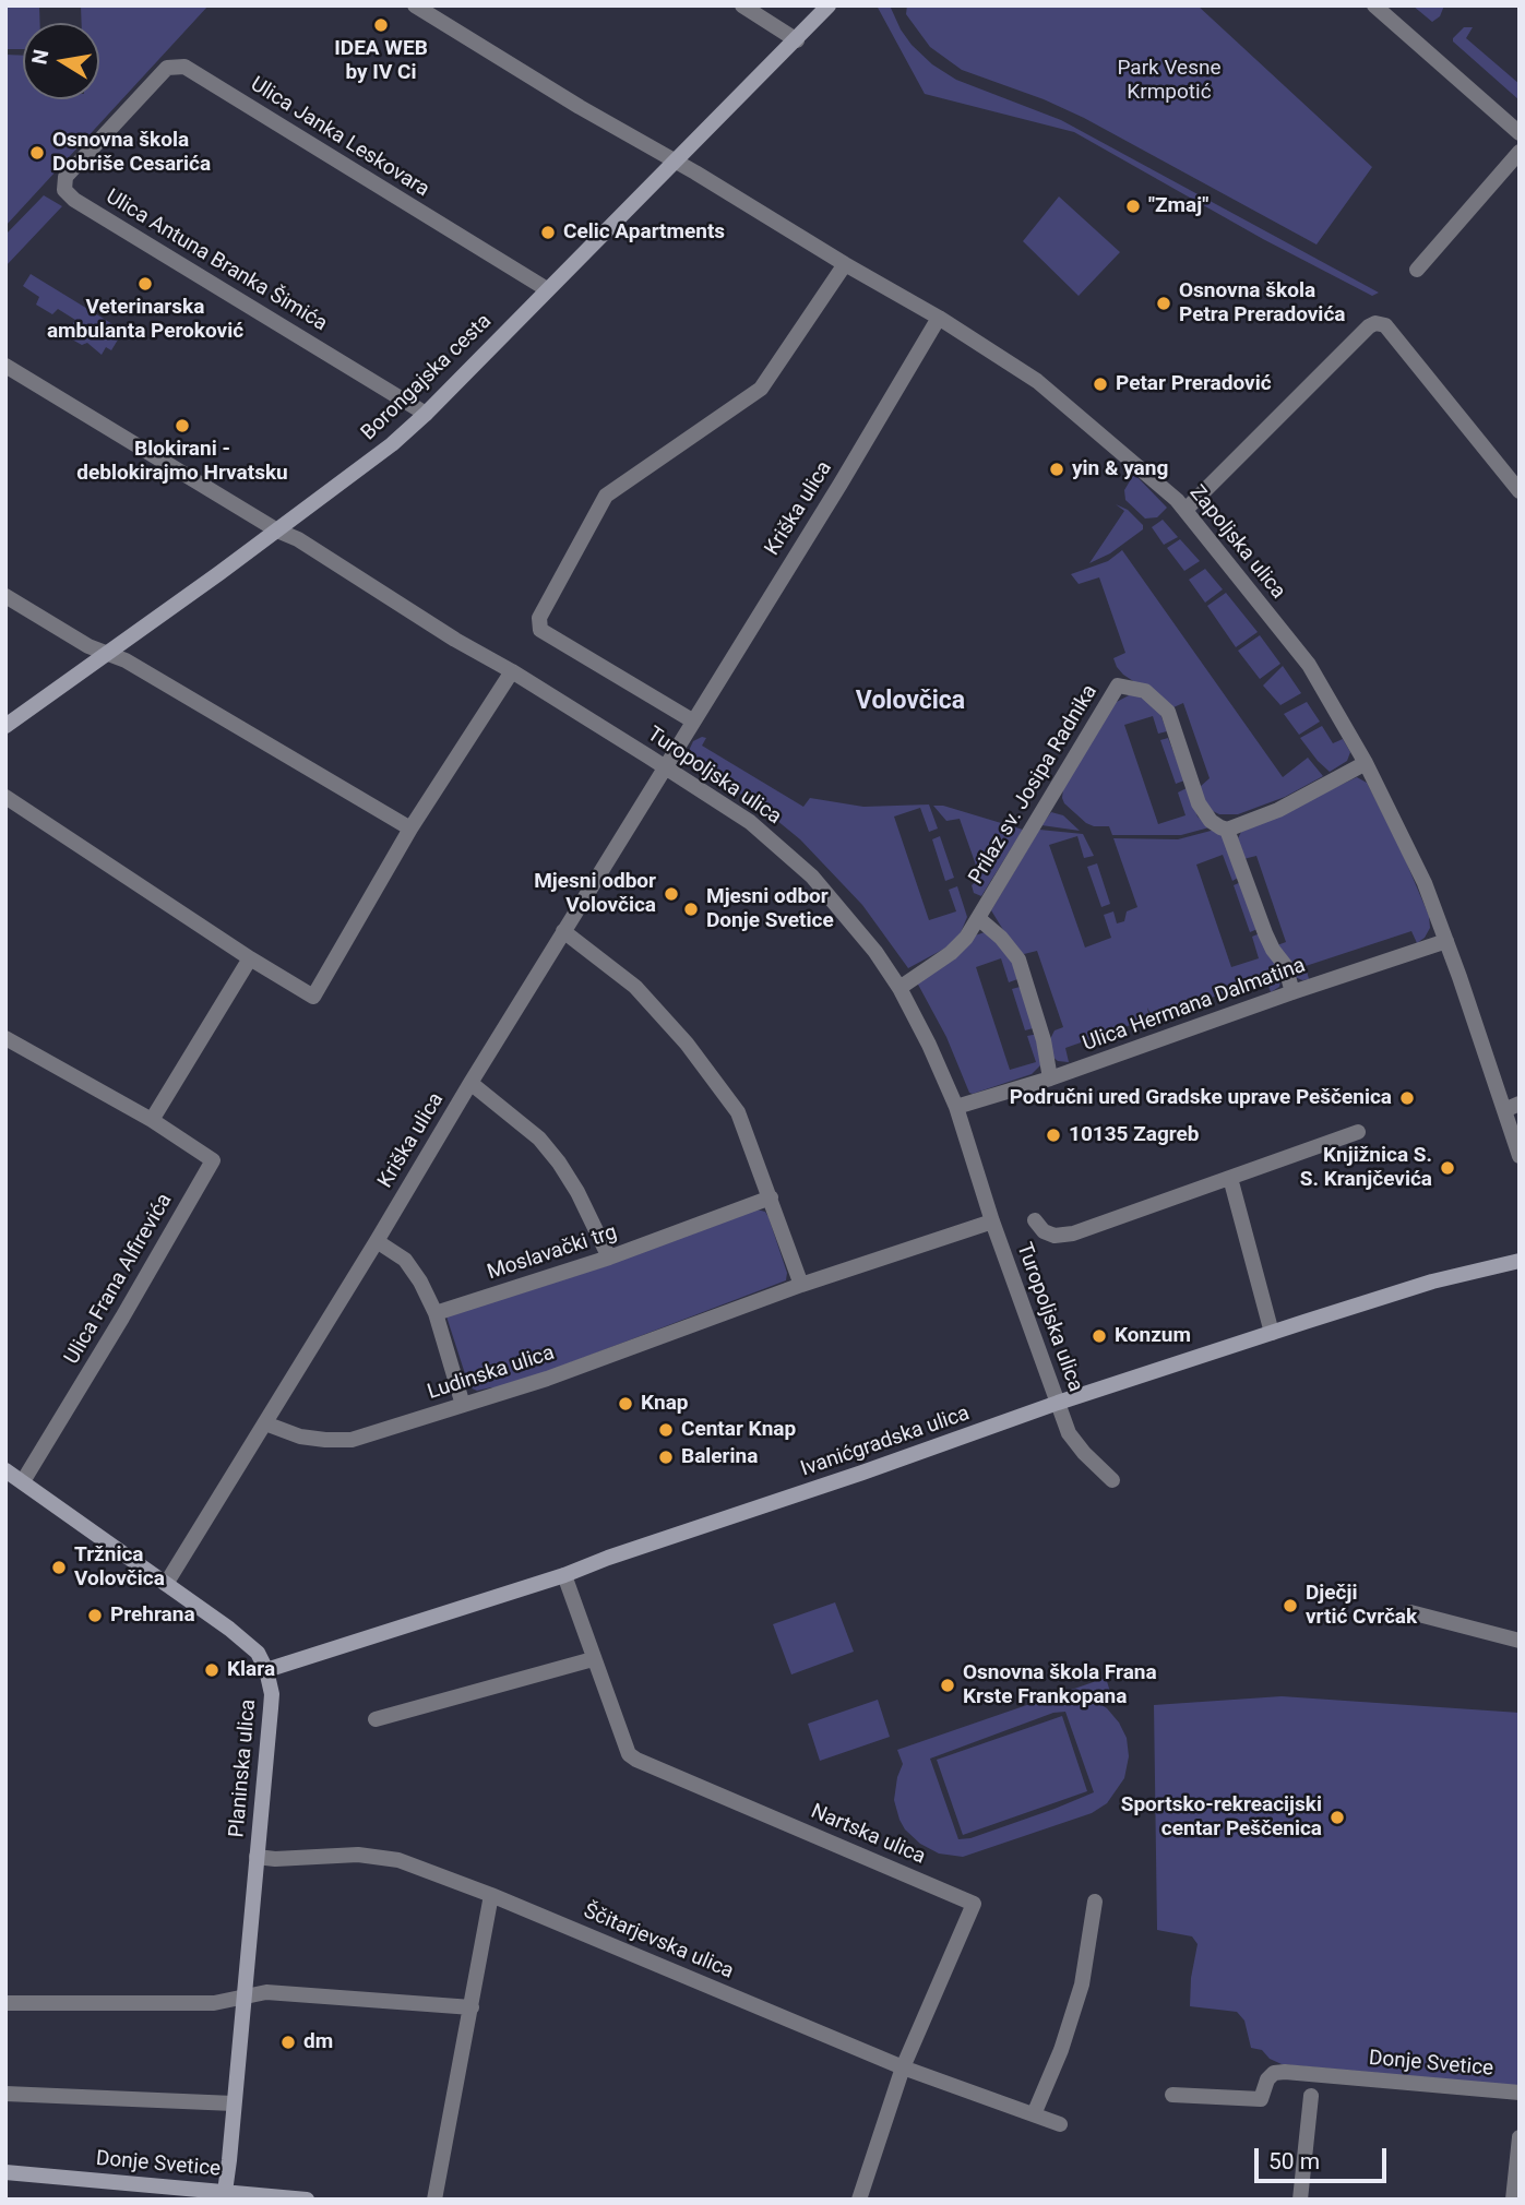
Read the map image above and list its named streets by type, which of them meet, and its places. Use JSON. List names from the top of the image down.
{
  "streets": {
    "street": [
      "Ulica Janka Leskovara",
      "Ulica Antuna Branka Šimića",
      "Borongajska cesta",
      "Kriška ulica",
      "Zapoljska ulica",
      "Turopoljska ulica",
      "Prilaz sv. Josipa Radnika",
      "Ulica Hermana Dalmatina",
      "Moslavački trg",
      "Ulica Frana Alfirevića",
      "Ludinska ulica",
      "Ivanićgradska ulica",
      "Planinska ulica",
      "Nartska ulica",
      "Ščitarjevska ulica",
      "Donje Svetice"
    ]
  },
  "crossings": [
    ["Ulica Janka Leskovara", "Ulica Antuna Branka Šimića"],
    ["Ulica Janka Leskovara", "Borongajska cesta"],
    ["Ulica Antuna Branka Šimića", "Borongajska cesta"],
    ["Borongajska cesta", "Zapoljska ulica"],
    ["Borongajska cesta", "Turopoljska ulica"],
    ["Kriška ulica", "Zapoljska ulica"],
    ["Kriška ulica", "Turopoljska ulica"],
    ["Kriška ulica", "Ludinska ulica"],
    ["Kriška ulica", "Planinska ulica"],
    ["Zapoljska ulica", "Ulica Hermana Dalmatina"],
    ["Turopoljska ulica", "Prilaz sv. Josipa Radnika"],
    ["Turopoljska ulica", "Ulica Hermana Dalmatina"],
    ["Turopoljska ulica", "Ludinska ulica"],
    ["Turopoljska ulica", "Ivanićgradska ulica"],
    ["Prilaz sv. Josipa Radnika", "Ulica Hermana Dalmatina"],
    ["Ulica Frana Alfirevića", "Planinska ulica"],
    ["Ivanićgradska ulica", "Planinska ulica"],
    ["Ivanićgradska ulica", "Nartska ulica"],
    ["Planinska ulica", "Ščitarjevska ulica"],
    ["Planinska ulica", "Donje Svetice"],
    ["Nartska ulica", "Ščitarjevska ulica"]
  ],
  "districts": ["Volovčica"],
  "parks": ["Park Vesne Krmpotić"],
  "places": [
    "IDEA WEB by IV Ci",
    "Osnovna škola Dobriše Cesarića",
    "\"Zmaj\"",
    "Celic Apartments",
    "Veterinarska ambulanta Peroković",
    "Osnovna škola Petra Preradovića",
    "Petar Preradović",
    "Blokirani - deblokirajmo Hrvatsku",
    "yin & yang",
    "Mjesni odbor Volovčica",
    "Mjesni odbor Donje Svetice",
    "Područni ured Gradske uprave Peščenica",
    "10135 Zagreb",
    "Knjižnica S. S. Kranjčevića",
    "Konzum",
    "Knap",
    "Centar Knap",
    "Balerina",
    "Tržnica Volovčica",
    "Dječji vrtić Cvrčak",
    "Prehrana",
    "Klara",
    "Osnovna škola Frana Krste Frankopana",
    "Sportsko-rekreacijski centar Peščenica",
    "dm"
  ],
  "scale_bar": "50 m",
  "north": "left"
}
